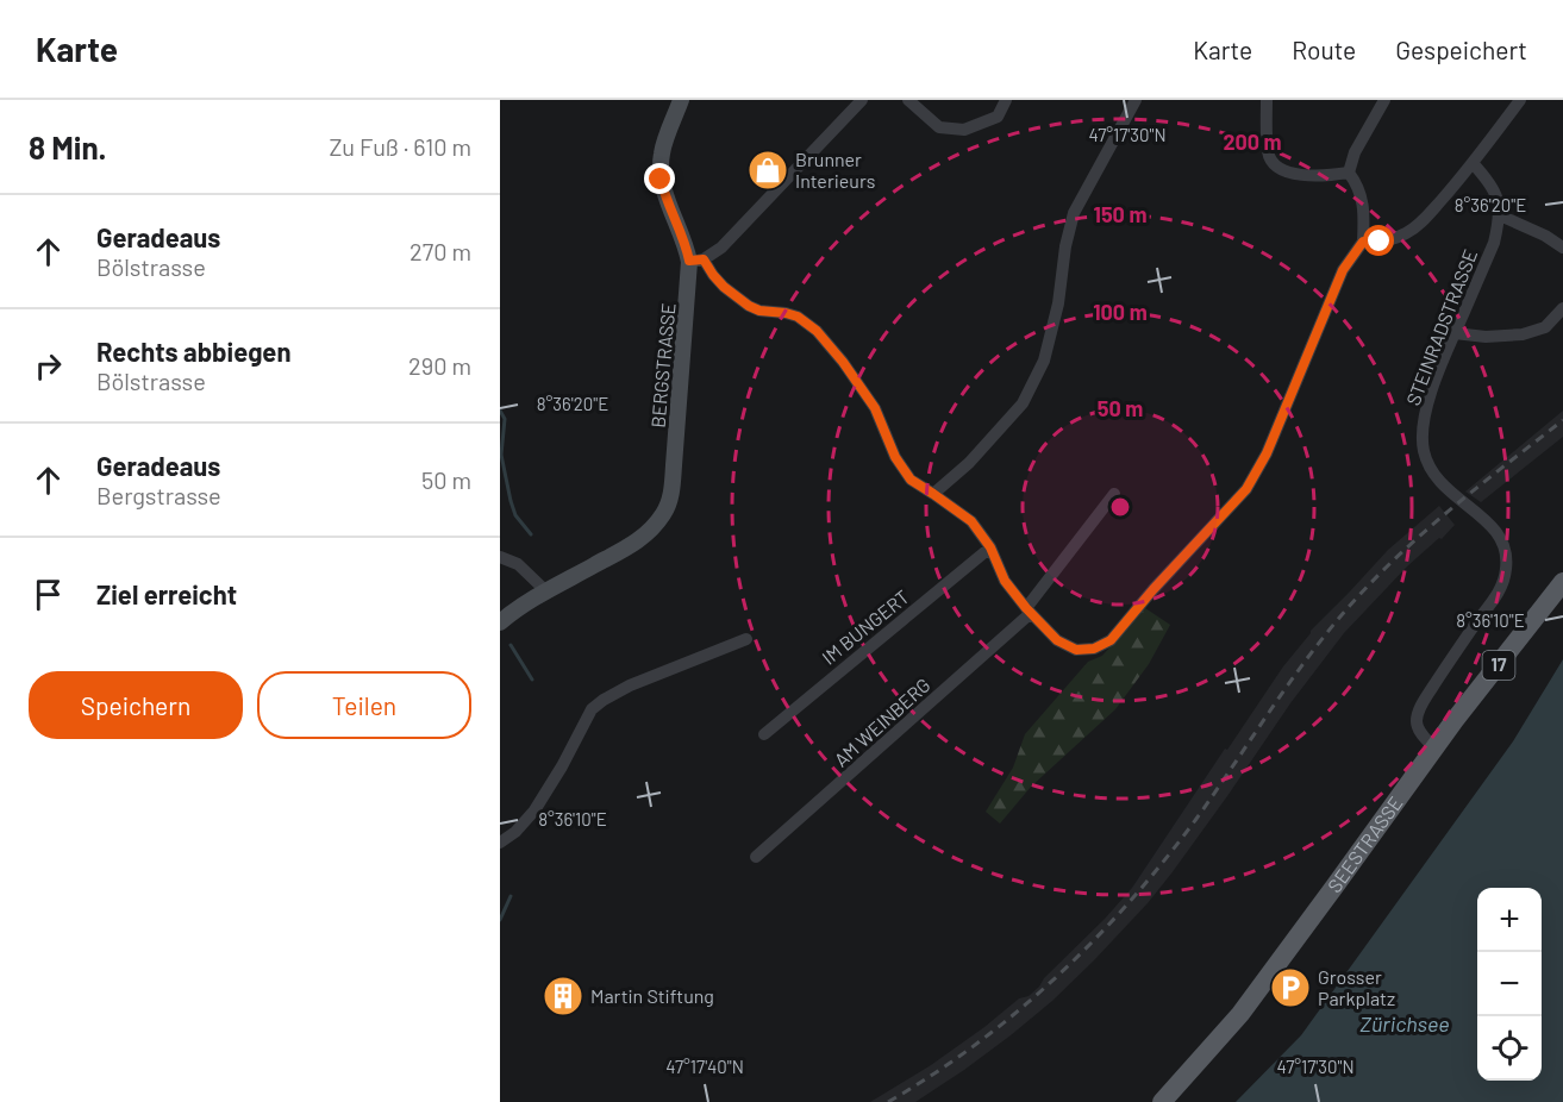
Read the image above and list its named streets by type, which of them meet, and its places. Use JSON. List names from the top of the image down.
{
  "streets": {
    "main road": ["17", "SEESTRASSE"],
    "street": [
      "STEINRADSTRASSE",
      "BERGSTRASSE",
      "IM BUNGERT",
      "AM WEINBERG"
    ]
  },
  "crossings": [
    ["STEINRADSTRASSE", "SEESTRASSE"]
  ],
  "water": ["Zürichsee"],
  "places": {
    "shop": ["Brunner Interieurs"],
    "parking": ["Grosser Parkplatz"],
    "building": ["Martin Stiftung"]
  },
  "page": {
    "header": "Karte",
    "nav": ["Karte", "Route", "Gespeichert"],
    "heading": ["8 Min.", "Zu Fuß · 610 m"],
    "list": [
      ["Geradeaus", "Bölstrasse", "270 m"],
      ["Rechts abbiegen", "Bölstrasse", "290 m"],
      ["Geradeaus", "Bergstrasse", "50 m"],
      "Ziel erreicht"
    ],
    "buttons": ["Speichern", "Teilen"],
    "map_buttons": ["+", "−"]
  },
  "coordinates": [
    "47°17'30\"N",
    "8°36'20\"E",
    "8°36'10\"E",
    "47°17'40\"N"
  ],
  "rings": [
    "200 m",
    "150 m",
    "100 m",
    "50 m"
  ]
}
